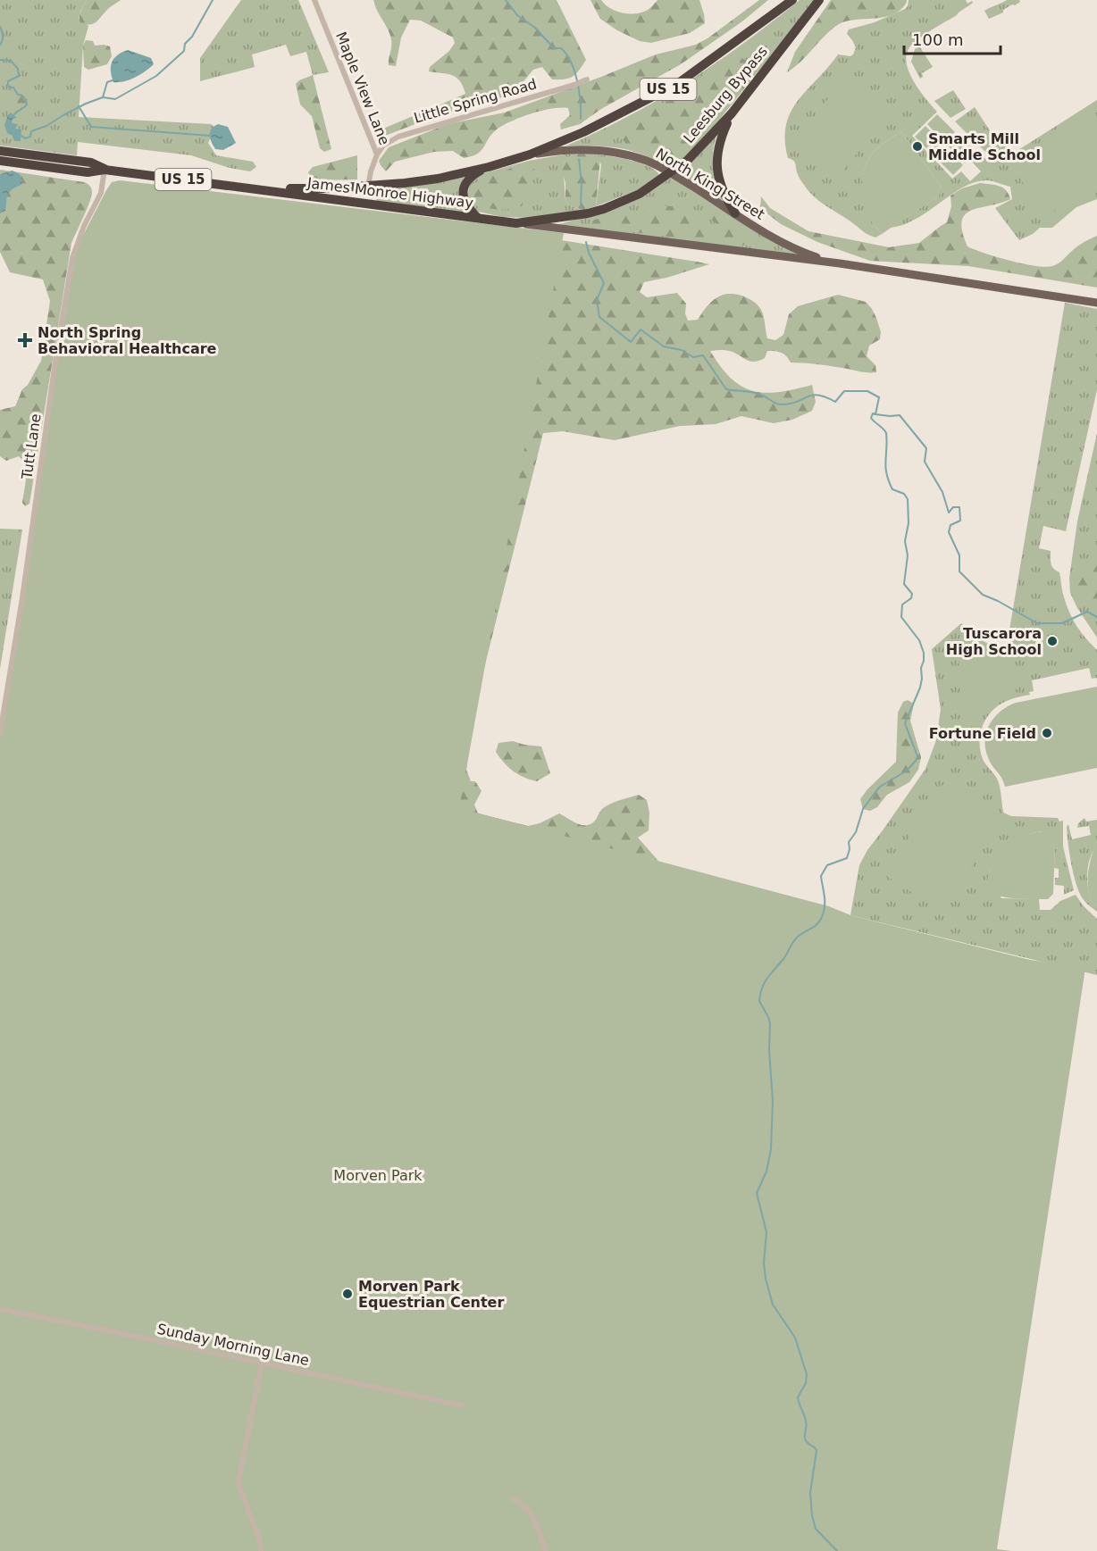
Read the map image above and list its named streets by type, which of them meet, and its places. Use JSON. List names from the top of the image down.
{
  "streets": {
    "highway": ["US 15", "Leesburg Bypass", "James Monroe Highway"],
    "main road": ["North King Street"],
    "street": [
      "Maple View Lane",
      "Little Spring Road",
      "Tutt Lane",
      "Sunday Morning Lane"
    ]
  },
  "crossings": [
    ["Maple View Lane", "Little Spring Road"],
    ["Maple View Lane", "James Monroe Highway"],
    ["Leesburg Bypass", "North King Street"],
    ["Leesburg Bypass", "James Monroe Highway"],
    ["North King Street", "James Monroe Highway"],
    ["James Monroe Highway", "Tutt Lane"]
  ],
  "parks": ["Morven Park"],
  "places": {
    "other": [
      "Smarts Mill Middle School",
      "Tuscarora High School",
      "Fortune Field",
      "Morven Park Equestrian Center"
    ],
    "health": ["North Spring Behavioral Healthcare"]
  },
  "scale_bar": "100 m"
}
